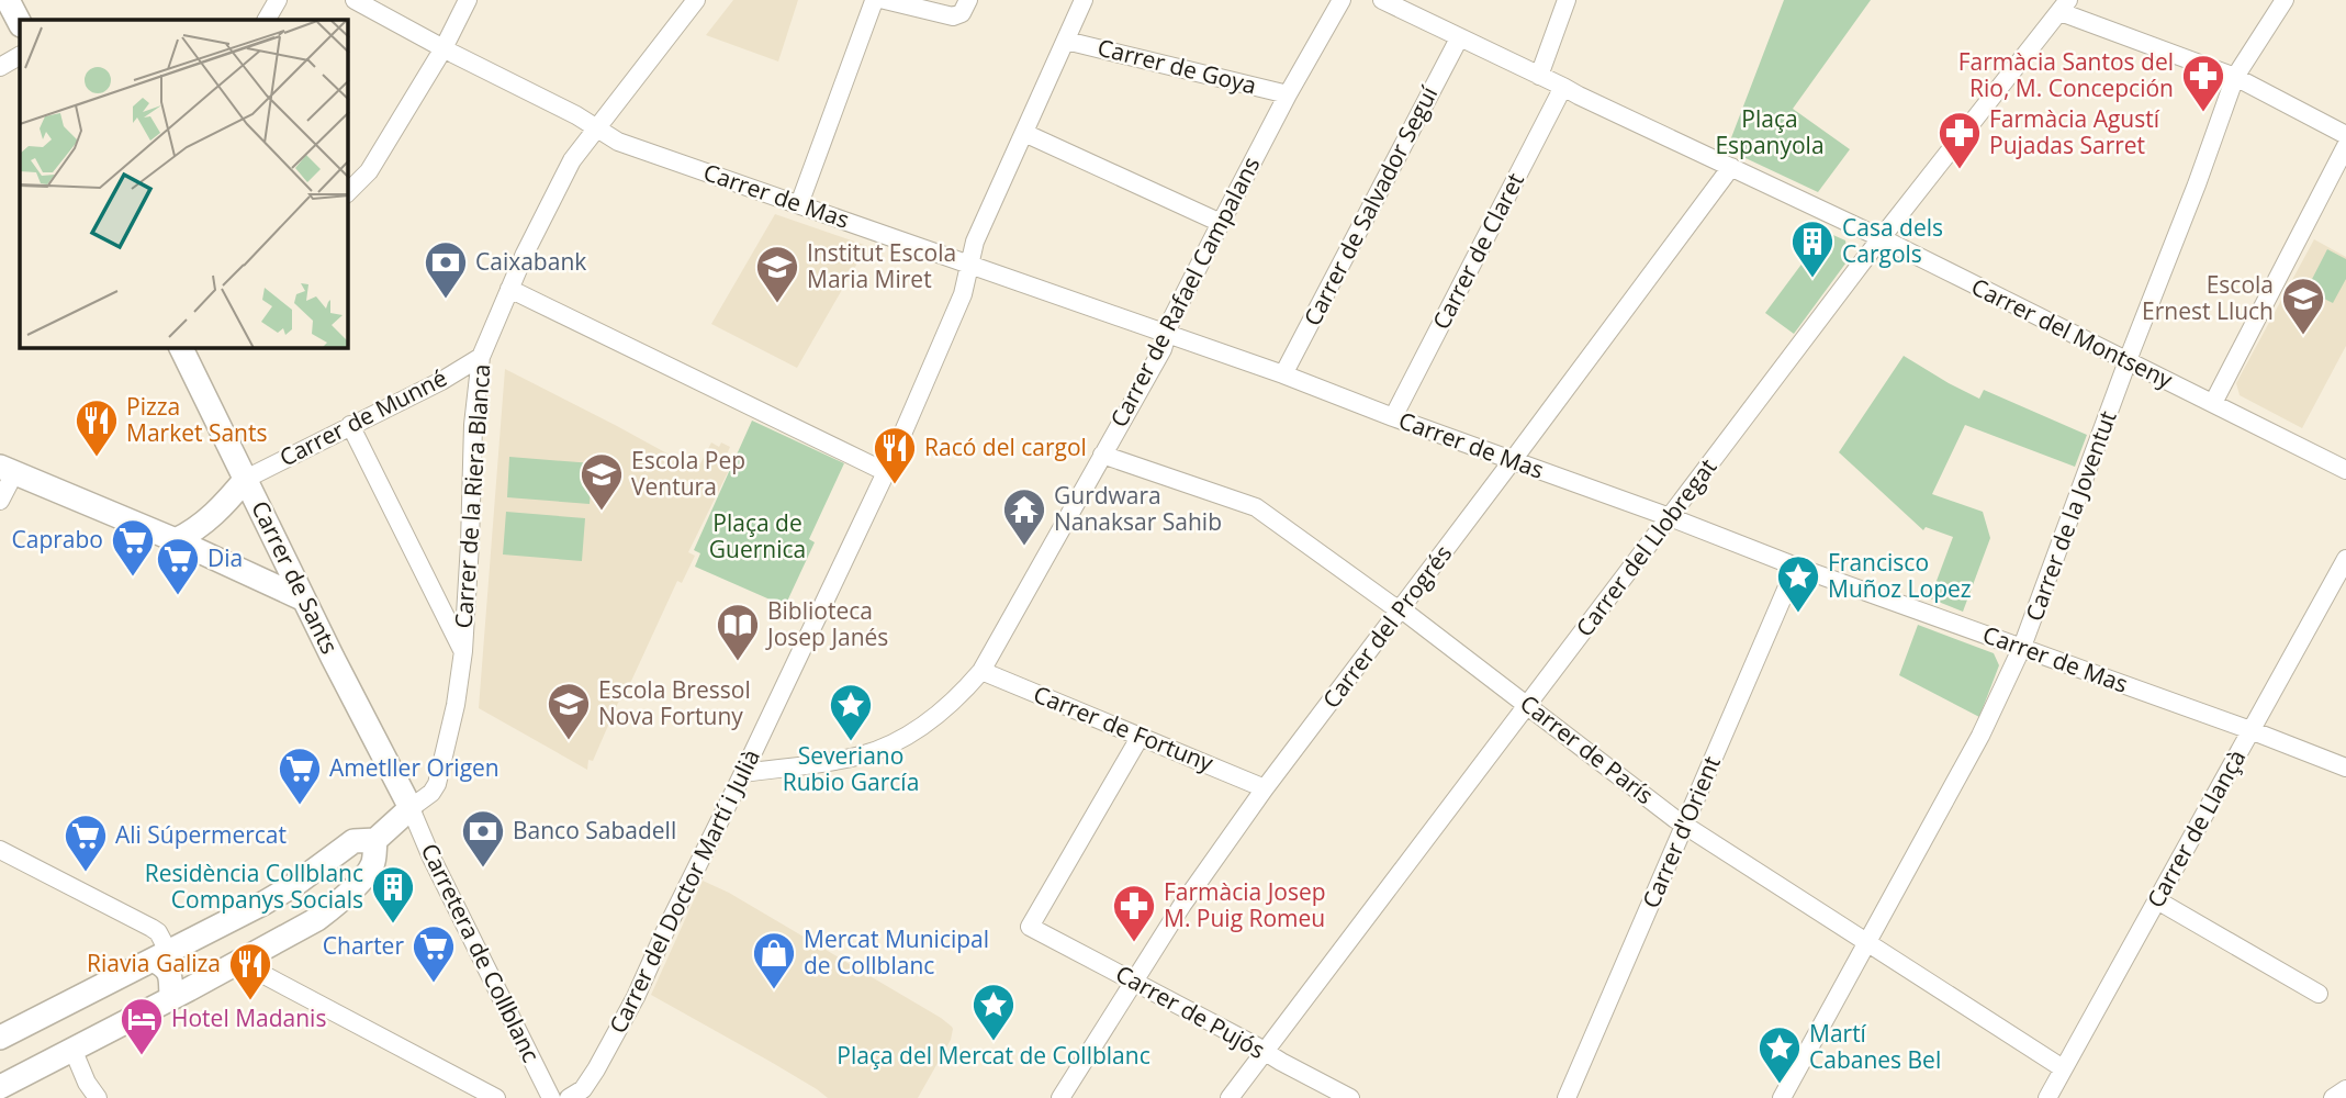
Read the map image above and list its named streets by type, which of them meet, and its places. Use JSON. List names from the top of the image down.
{
  "streets": {
    "street": [
      "Carrer de Goya",
      "Carrer de Mas",
      "Carrer de Salvador Seguí",
      "Carrer de Claret",
      "Carrer de Rafael Campalans",
      "Carrer del Montseny",
      "Carrer de Munné",
      "Carrer de la Riera Blanca",
      "Carrer de la Joventut",
      "Carrer del Llobregat",
      "Carrer de Sants",
      "Carrer del Progrés",
      "Carrer de Fortuny",
      "Carrer de París",
      "Carrer de Llançà",
      "Carrer d'Orient",
      "Carrer del Doctor Martí i Julià",
      "Carretera de Collblanc",
      "Carrer de Pujós"
    ]
  },
  "crossings": [
    ["Carrer de Goya", "Carrer de Rafael Campalans"],
    ["Carrer de Goya", "Carrer del Doctor Martí i Julià"],
    ["Carrer de Mas", "Carrer de Salvador Seguí"],
    ["Carrer de Mas", "Carrer de Claret"],
    ["Carrer de Mas", "Carrer de Rafael Campalans"],
    ["Carrer de Mas", "Carrer de la Riera Blanca"],
    ["Carrer de Mas", "Carrer de la Joventut"],
    ["Carrer de Mas", "Carrer del Llobregat"],
    ["Carrer de Mas", "Carrer del Progrés"],
    ["Carrer de Mas", "Carrer de Llançà"],
    ["Carrer de Mas", "Carrer d'Orient"],
    ["Carrer de Mas", "Carrer del Doctor Martí i Julià"],
    ["Carrer de Salvador Seguí", "Carrer del Montseny"],
    ["Carrer de Claret", "Carrer del Montseny"],
    ["Carrer de Rafael Campalans", "Carrer de Fortuny"],
    ["Carrer de Rafael Campalans", "Carrer de París"],
    ["Carrer de Rafael Campalans", "Carrer del Doctor Martí i Julià"],
    ["Carrer del Montseny", "Carrer de la Joventut"],
    ["Carrer del Montseny", "Carrer del Llobregat"],
    ["Carrer del Montseny", "Carrer del Progrés"],
    ["Carrer de Munné", "Carrer de la Riera Blanca"],
    ["Carrer de Munné", "Carrer de Sants"],
    ["Carrer de la Riera Blanca", "Carrer de Sants"],
    ["Carrer de la Riera Blanca", "Carretera de Collblanc"],
    ["Carrer de la Joventut", "Carrer de París"],
    ["Carrer del Llobregat", "Carrer de París"],
    ["Carrer del Llobregat", "Carrer de Pujós"],
    ["Carrer de Sants", "Carretera de Collblanc"],
    ["Carrer del Progrés", "Carrer de Fortuny"],
    ["Carrer del Progrés", "Carrer de París"],
    ["Carrer del Progrés", "Carrer de Pujós"],
    ["Carrer de Fortuny", "Carrer de Pujós"],
    ["Carrer de París", "Carrer de Llançà"],
    ["Carrer de París", "Carrer d'Orient"]
  ],
  "parks": ["Plaça Espanyola", "Plaça de Guernica"],
  "places": {
    "pharmacy": ["Farmàcia Santos del Rio, M. Concepción", "Farmàcia Agustí Pujadas Sarret", "Farmàcia Josep M. Puig Romeu"],
    "building": ["Casa dels Cargols", "Residència Collblanc Companys Socials"],
    "bank": ["Caixabank", "Banco Sabadell"],
    "school or university": [
      "Institut Escola Maria Miret",
      "Escola Ernest Lluch",
      "Escola Pep Ventura",
      "Escola Bressol Nova Fortuny"
    ],
    "restaurant": ["Pizza Market Sants", "Racó del cargol", "Riavia Galiza"],
    "temple": ["Gurdwara Nanaksar Sahib"],
    "supermarket": [
      "Caprabo",
      "Dia",
      "Ametller Origen",
      "Ali Súpermercat",
      "Charter"
    ],
    "place": [
      "Francisco Muñoz Lopez",
      "Severiano Rubio García",
      "Plaça del Mercat de Collblanc",
      "Martí Cabanes Bel"
    ],
    "library": ["Biblioteca Josep Janés"],
    "shop": ["Mercat Municipal de Collblanc"],
    "hotel": ["Hotel Madanis"]
  }
}
